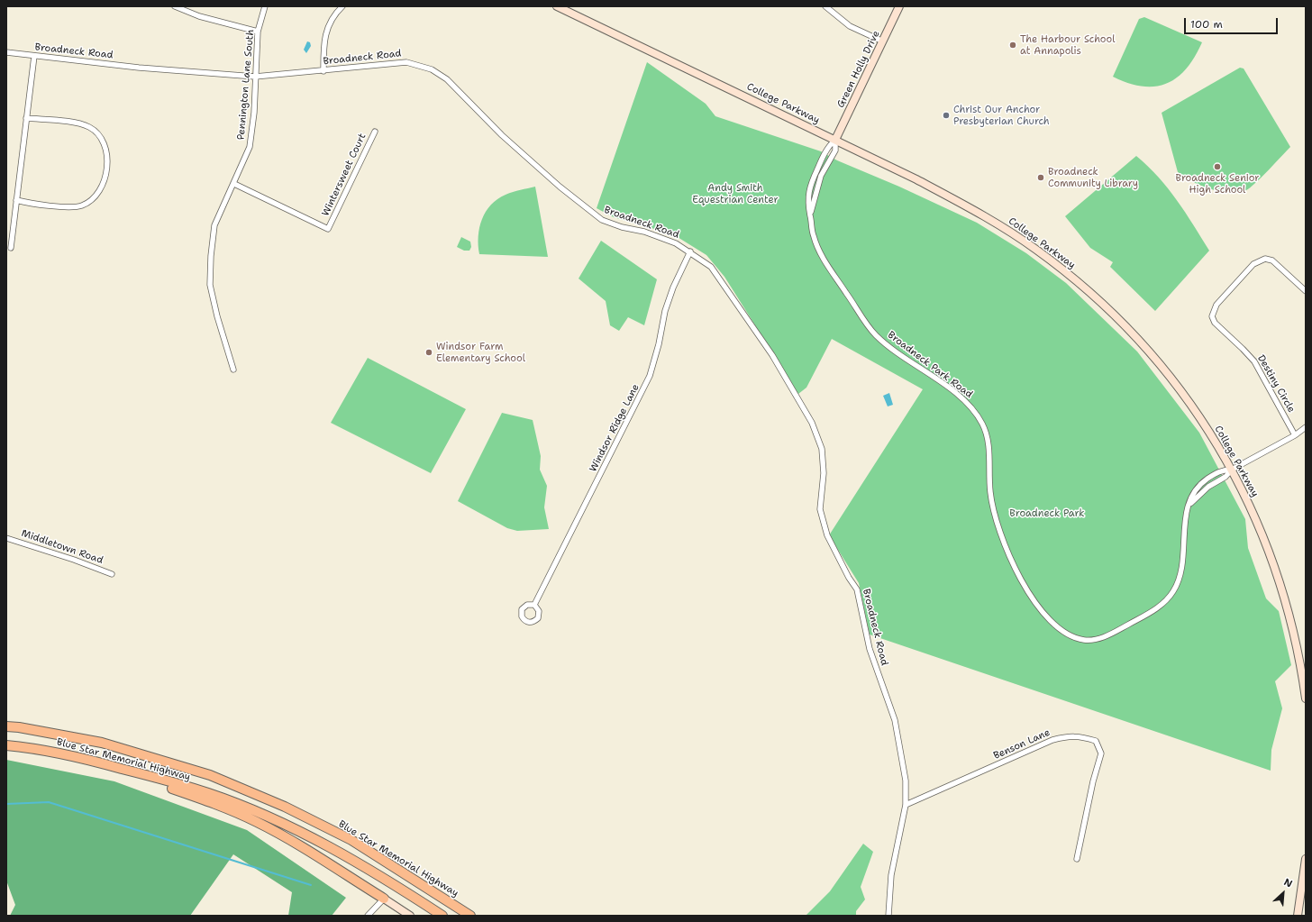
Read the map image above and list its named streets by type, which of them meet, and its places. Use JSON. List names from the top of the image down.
{
  "streets": {
    "highway": ["Blue Star Memorial Highway"],
    "main road": ["Green Holly Drive", "College Parkway"],
    "street": [
      "Broadneck Road",
      "Pennington Lane South",
      "Wintersweet Court",
      "Broadneck Park Road",
      "Destiny Circle",
      "Windsor Ridge Lane",
      "Middletown Road",
      "Benson Lane"
    ]
  },
  "crossings": [
    ["Broadneck Road", "Pennington Lane South"],
    ["Broadneck Road", "Windsor Ridge Lane"],
    ["Broadneck Road", "Benson Lane"],
    ["Green Holly Drive", "College Parkway"],
    ["Green Holly Drive", "Broadneck Park Road"],
    ["Pennington Lane South", "Wintersweet Court"],
    ["College Parkway", "Broadneck Park Road"]
  ],
  "parks": ["Andy Smith Equestrian Center", "Broadneck Park"],
  "places": [
    "The Harbour School at Annapolis",
    "Christ Our Anchor Presbyterian Church",
    "Broadneck Senior High School",
    "Broadneck Community Library",
    "Windsor Farm Elementary School"
  ],
  "scale_bar": "100 m",
  "north": "top right"
}
